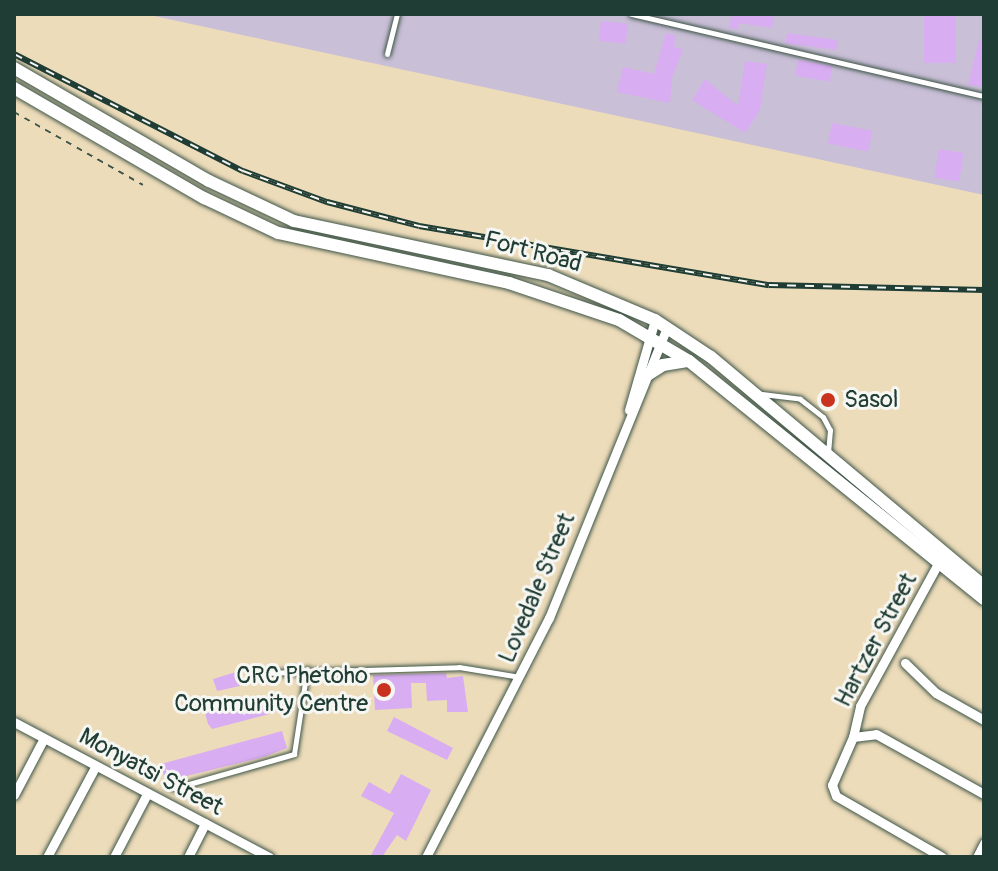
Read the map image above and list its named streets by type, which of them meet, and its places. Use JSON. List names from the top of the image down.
{
  "streets": {
    "main road": ["Fort Road"],
    "street": ["Lovedale Street", "Hartzer Street", "Monyatsi Street"]
  },
  "crossings": [
    ["Fort Road", "Lovedale Street"],
    ["Fort Road", "Hartzer Street"]
  ],
  "places": ["Sasol", "CRC Phetoho Community Centre"]
}
